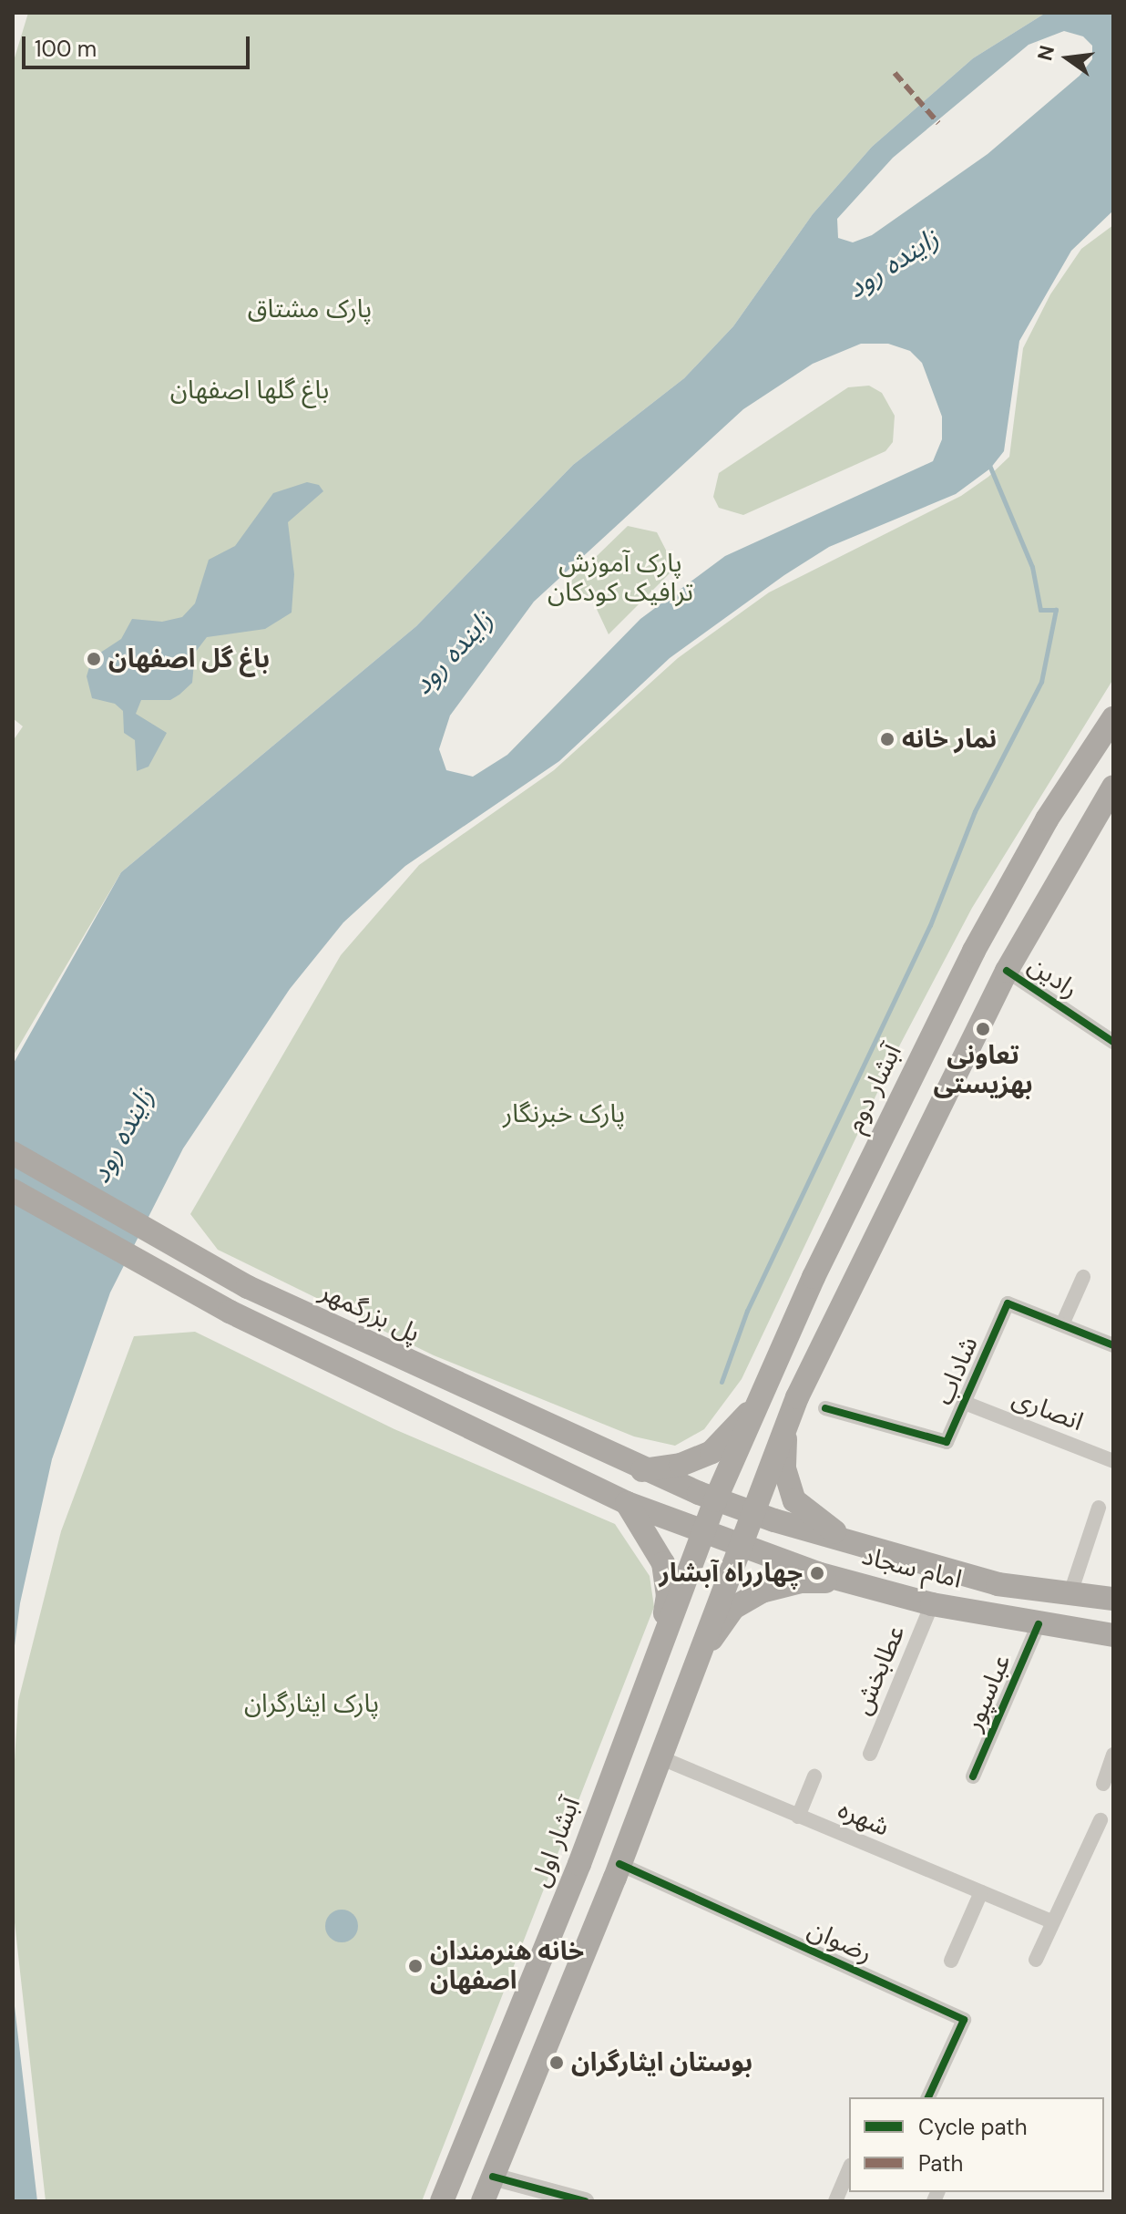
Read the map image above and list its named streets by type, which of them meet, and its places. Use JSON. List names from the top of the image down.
{
  "streets": {
    "main road": [
      "آبشار دوم",
      "پل بزرگمهر",
      "امام سجاد",
      "آبشار اول"
    ],
    "street": [
      "رادین",
      "شاداب",
      "انصاری",
      "عطابخش",
      "عباسپور",
      "شهره",
      "رضوان"
    ]
  },
  "crossings": [
    ["آبشار دوم", "پل بزرگمهر"],
    ["آبشار دوم", "امام سجاد"],
    ["آبشار دوم", "آبشار اول"],
    ["پل بزرگمهر", "امام سجاد"],
    ["پل بزرگمهر", "آبشار اول"],
    ["شاداب", "انصاری"],
    ["امام سجاد", "عطابخش"],
    ["امام سجاد", "عباسپور"],
    ["امام سجاد", "آبشار اول"]
  ],
  "water": ["زاینده رود"],
  "parks": [
    "پارک مشتاق",
    "باغ گلها اصفهان",
    "پارک آموزش ترافیک کودکان",
    "پارک خبرنگار",
    "پارک ایثارگران"
  ],
  "places": [
    "باغ گل اصفهان",
    "نمار خانه",
    "تعاونی بهزیستی",
    "چهارراه آبشار",
    "خانه هنرمندان اصفهان",
    "بوستان ایثارگران"
  ],
  "legend": ["Cycle path", "Path"],
  "scale_bar": "100 m",
  "north": "left"
}
